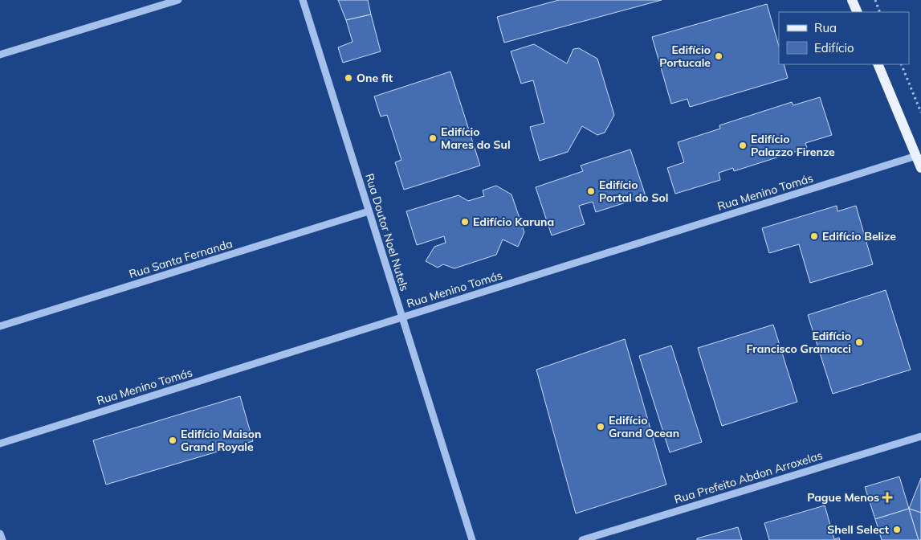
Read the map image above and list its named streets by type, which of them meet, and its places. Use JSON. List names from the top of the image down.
{
  "streets": {
    "street": [
      "Rua Menino Tomás",
      "Rua Doutor Noel Nutels",
      "Rua Santa Fernanda",
      "Rua Prefeito Abdon Arroxelas"
    ]
  },
  "crossings": [
    ["Rua Menino Tomás", "Rua Doutor Noel Nutels"],
    ["Rua Doutor Noel Nutels", "Rua Santa Fernanda"]
  ],
  "places": {
    "other": [
      "Edifício Portucale",
      "One fit",
      "Edifício Mares do Sul",
      "Edifício Palazzo Firenze",
      "Edifício Portal do Sol",
      "Edifício Karuna",
      "Edifício Belize",
      "Edifício Francisco Gramacci",
      "Edifício Grand Ocean",
      "Edifício Maison Grand Royale",
      "Shell Select"
    ],
    "health": ["Pague Menos"]
  },
  "legend": ["Rua", "Edifício"]
}
